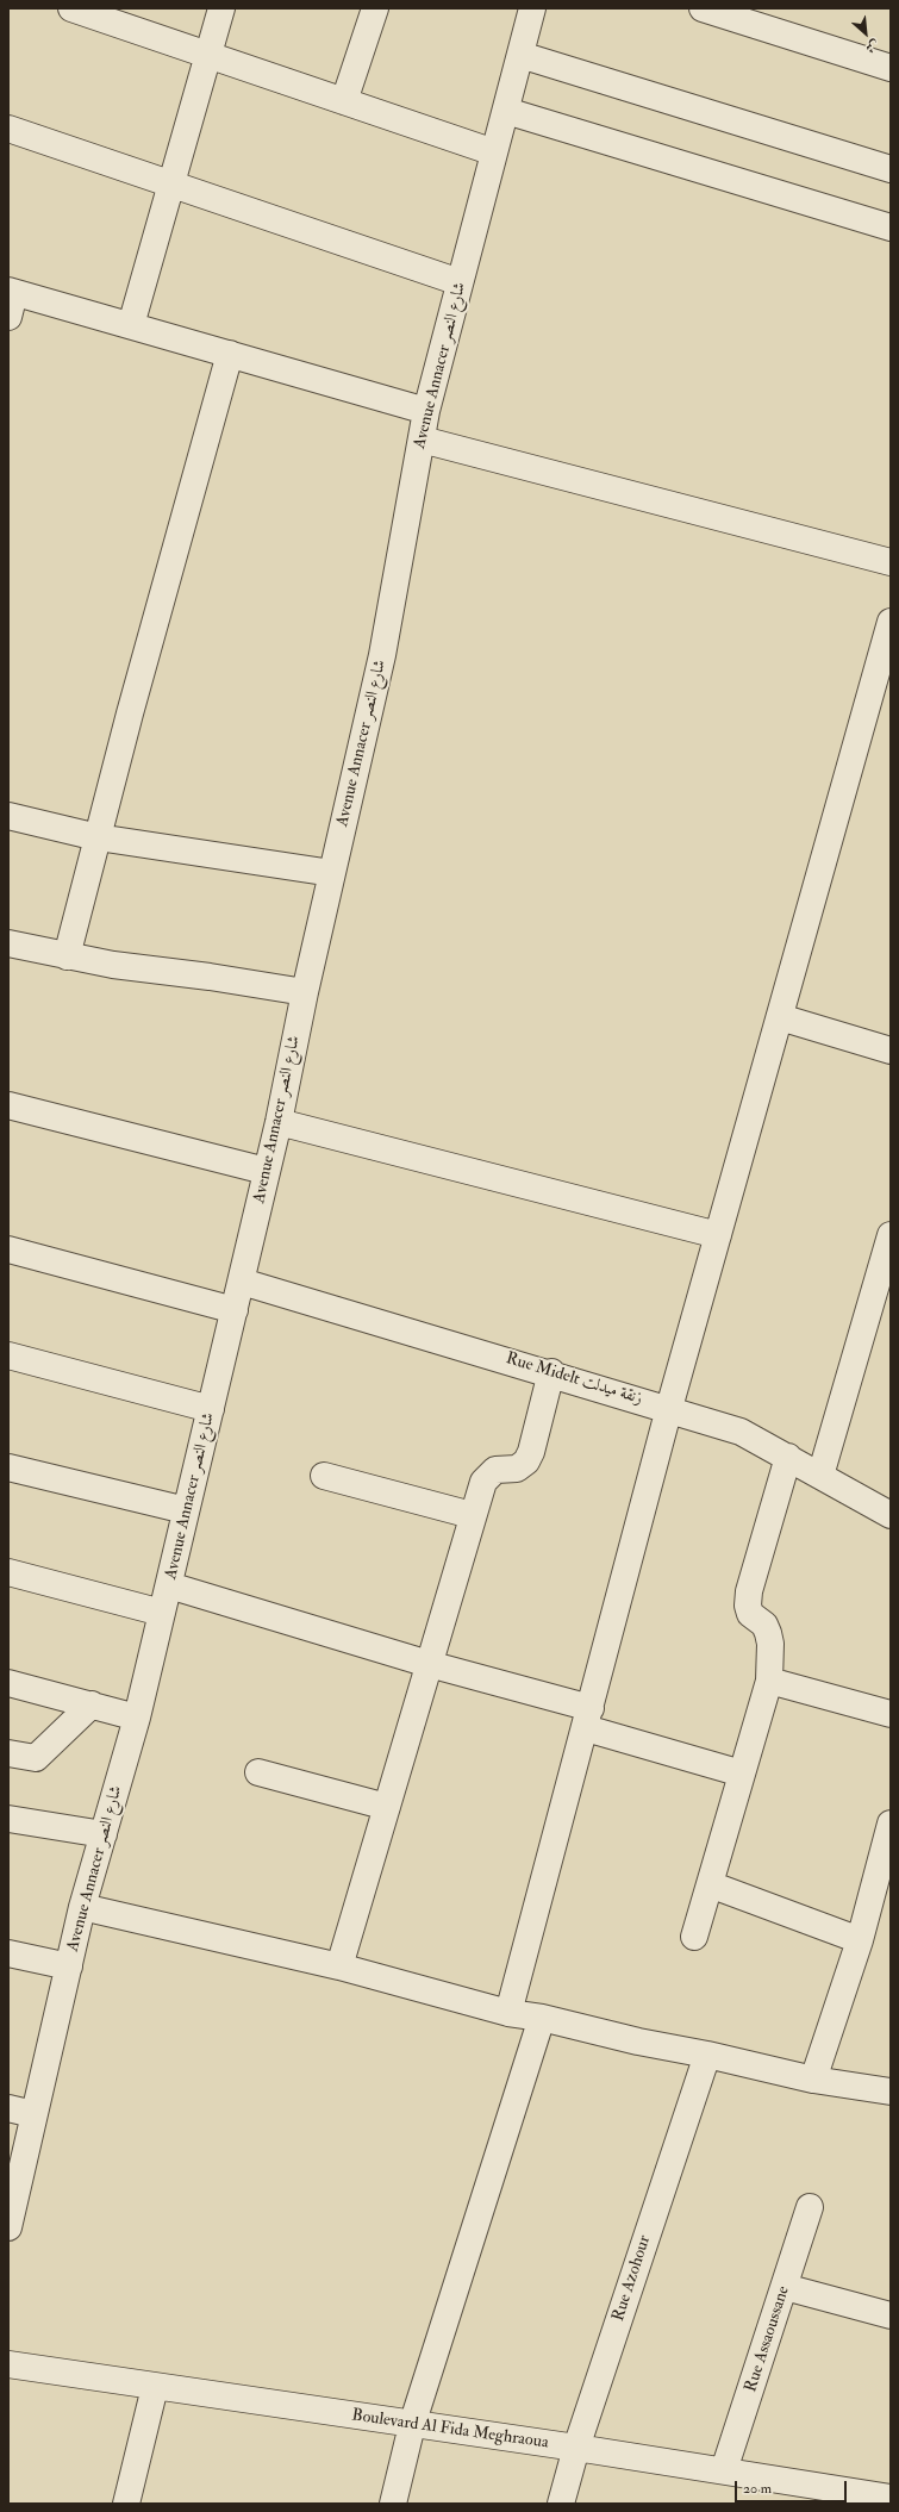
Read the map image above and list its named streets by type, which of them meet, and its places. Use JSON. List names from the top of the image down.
{
  "streets": {
    "street": [
      "Avenue Annacer شارع النصر",
      "Rue Midelt زنقة ميدلت",
      "Rue Azohour",
      "Rue Assaoussane",
      "Boulevard Al Fida Meghraoua"
    ]
  },
  "crossings": [
    ["Avenue Annacer شارع النصر", "Rue Midelt زنقة ميدلت"],
    ["Rue Azohour", "Boulevard Al Fida Meghraoua"],
    ["Rue Assaoussane", "Boulevard Al Fida Meghraoua"]
  ],
  "scale_bar": "20 m",
  "north": "bottom right"
}
